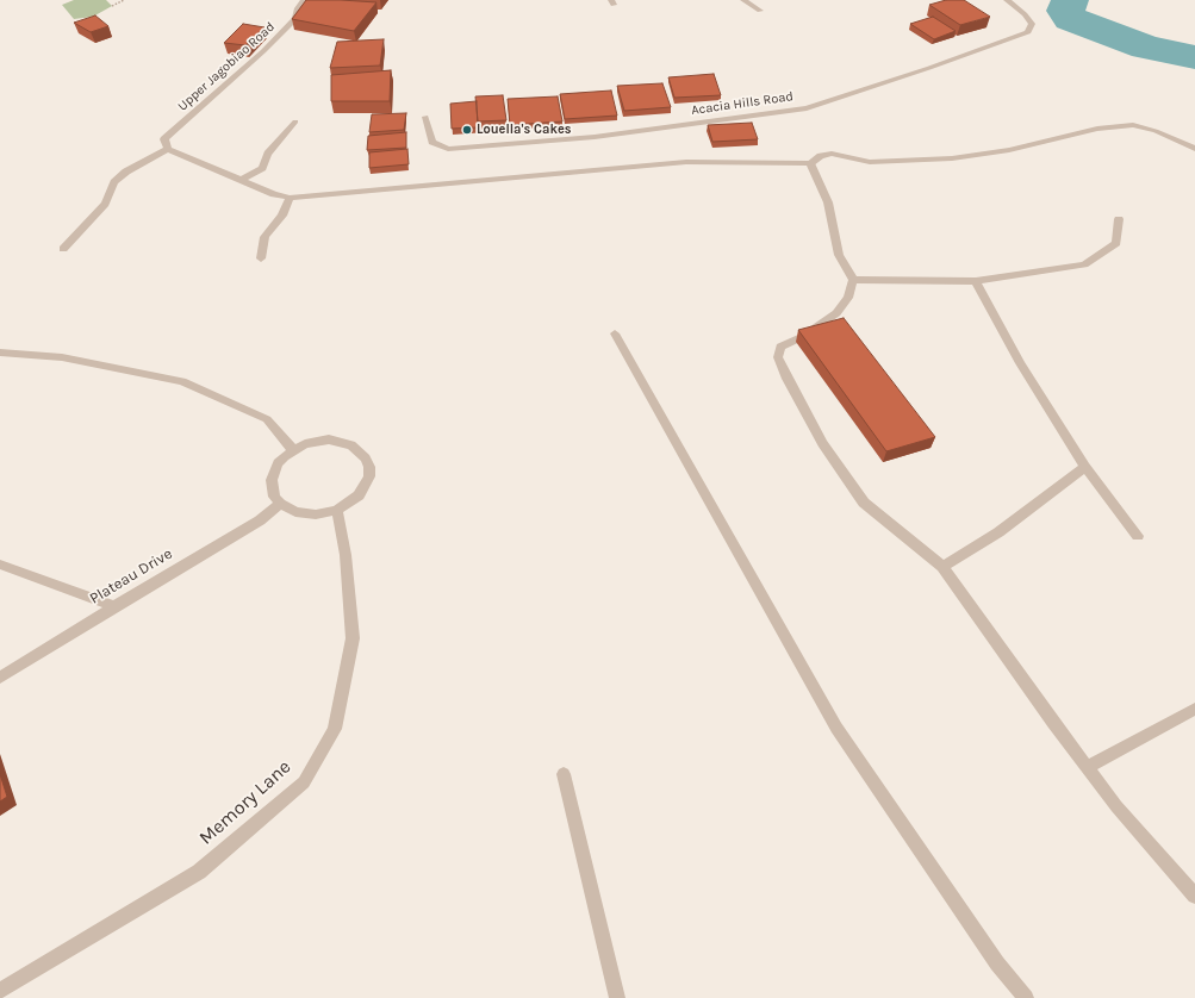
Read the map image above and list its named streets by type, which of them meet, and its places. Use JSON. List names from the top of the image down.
{
  "streets": {
    "street": [
      "Upper Jagobiao Road",
      "Acacia Hills Road",
      "Plateau Drive",
      "Memory Lane"
    ]
  },
  "crossings": [
    ["Plateau Drive", "Memory Lane"]
  ],
  "places": ["Louella's Cakes"]
}
